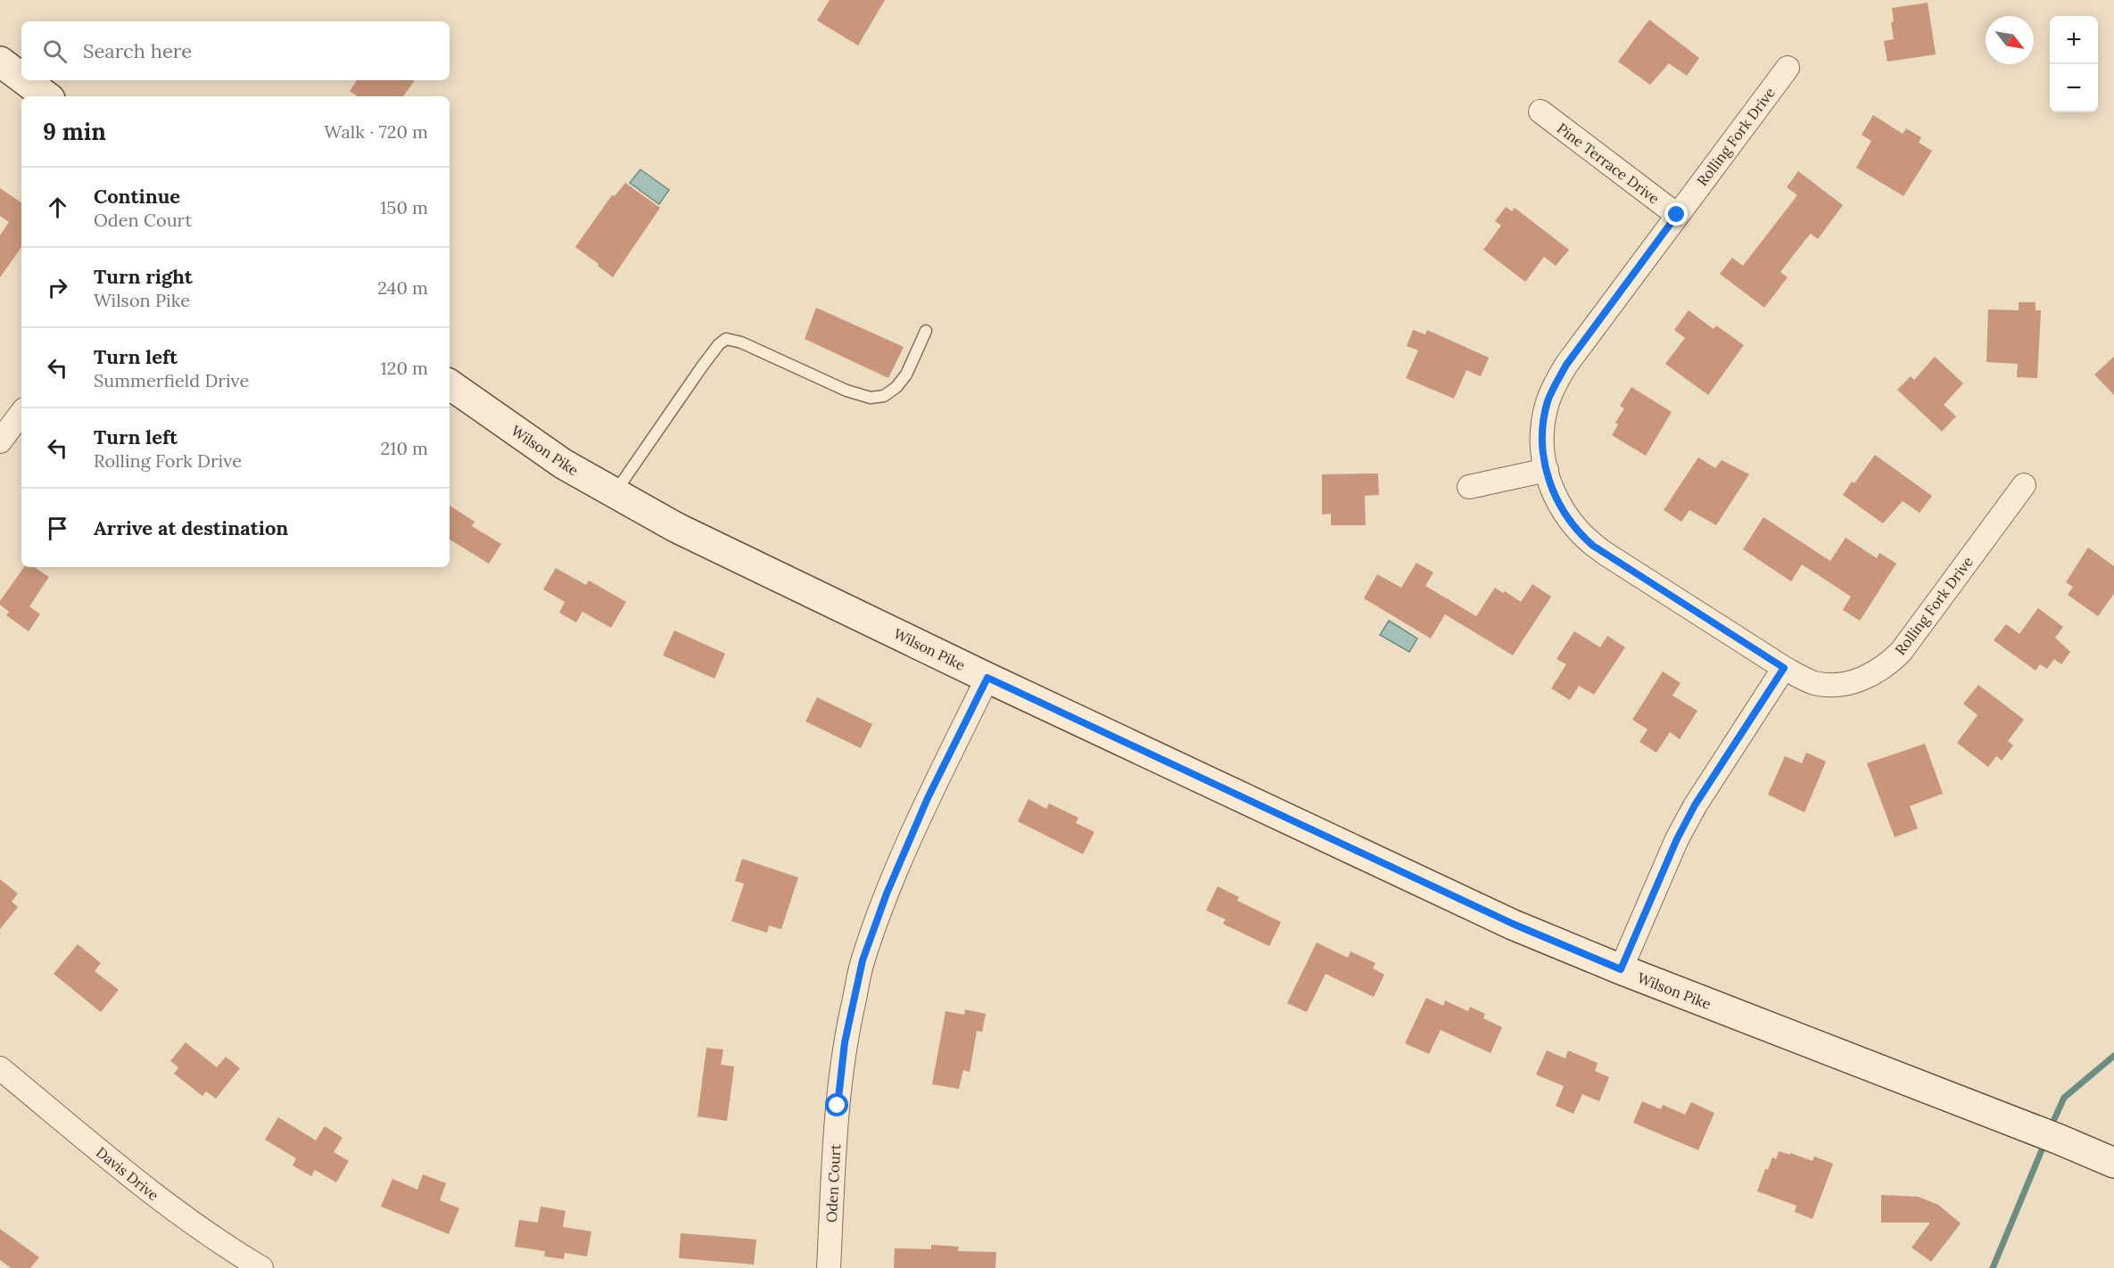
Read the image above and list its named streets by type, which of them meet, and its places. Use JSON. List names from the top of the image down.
{
  "streets": {
    "main road": ["Wilson Pike"],
    "street": [
      "Rolling Fork Drive",
      "Pine Terrace Drive",
      "Davis Drive",
      "Oden Court"
    ]
  },
  "crossings": [
    ["Rolling Fork Drive", "Pine Terrace Drive"],
    ["Wilson Pike", "Oden Court"]
  ],
  "north": "bottom right",
  "page": {
    "map_buttons": ["+", "−"],
    "search": "Search here",
    "heading": ["9 min", "Walk · 720 m"],
    "list": [
      ["Continue", "Oden Court", "150 m"],
      ["Turn right", "Wilson Pike", "240 m"],
      ["Turn left", "Summerfield Drive", "120 m"],
      ["Turn left", "Rolling Fork Drive", "210 m"],
      "Arrive at destination"
    ]
  }
}
